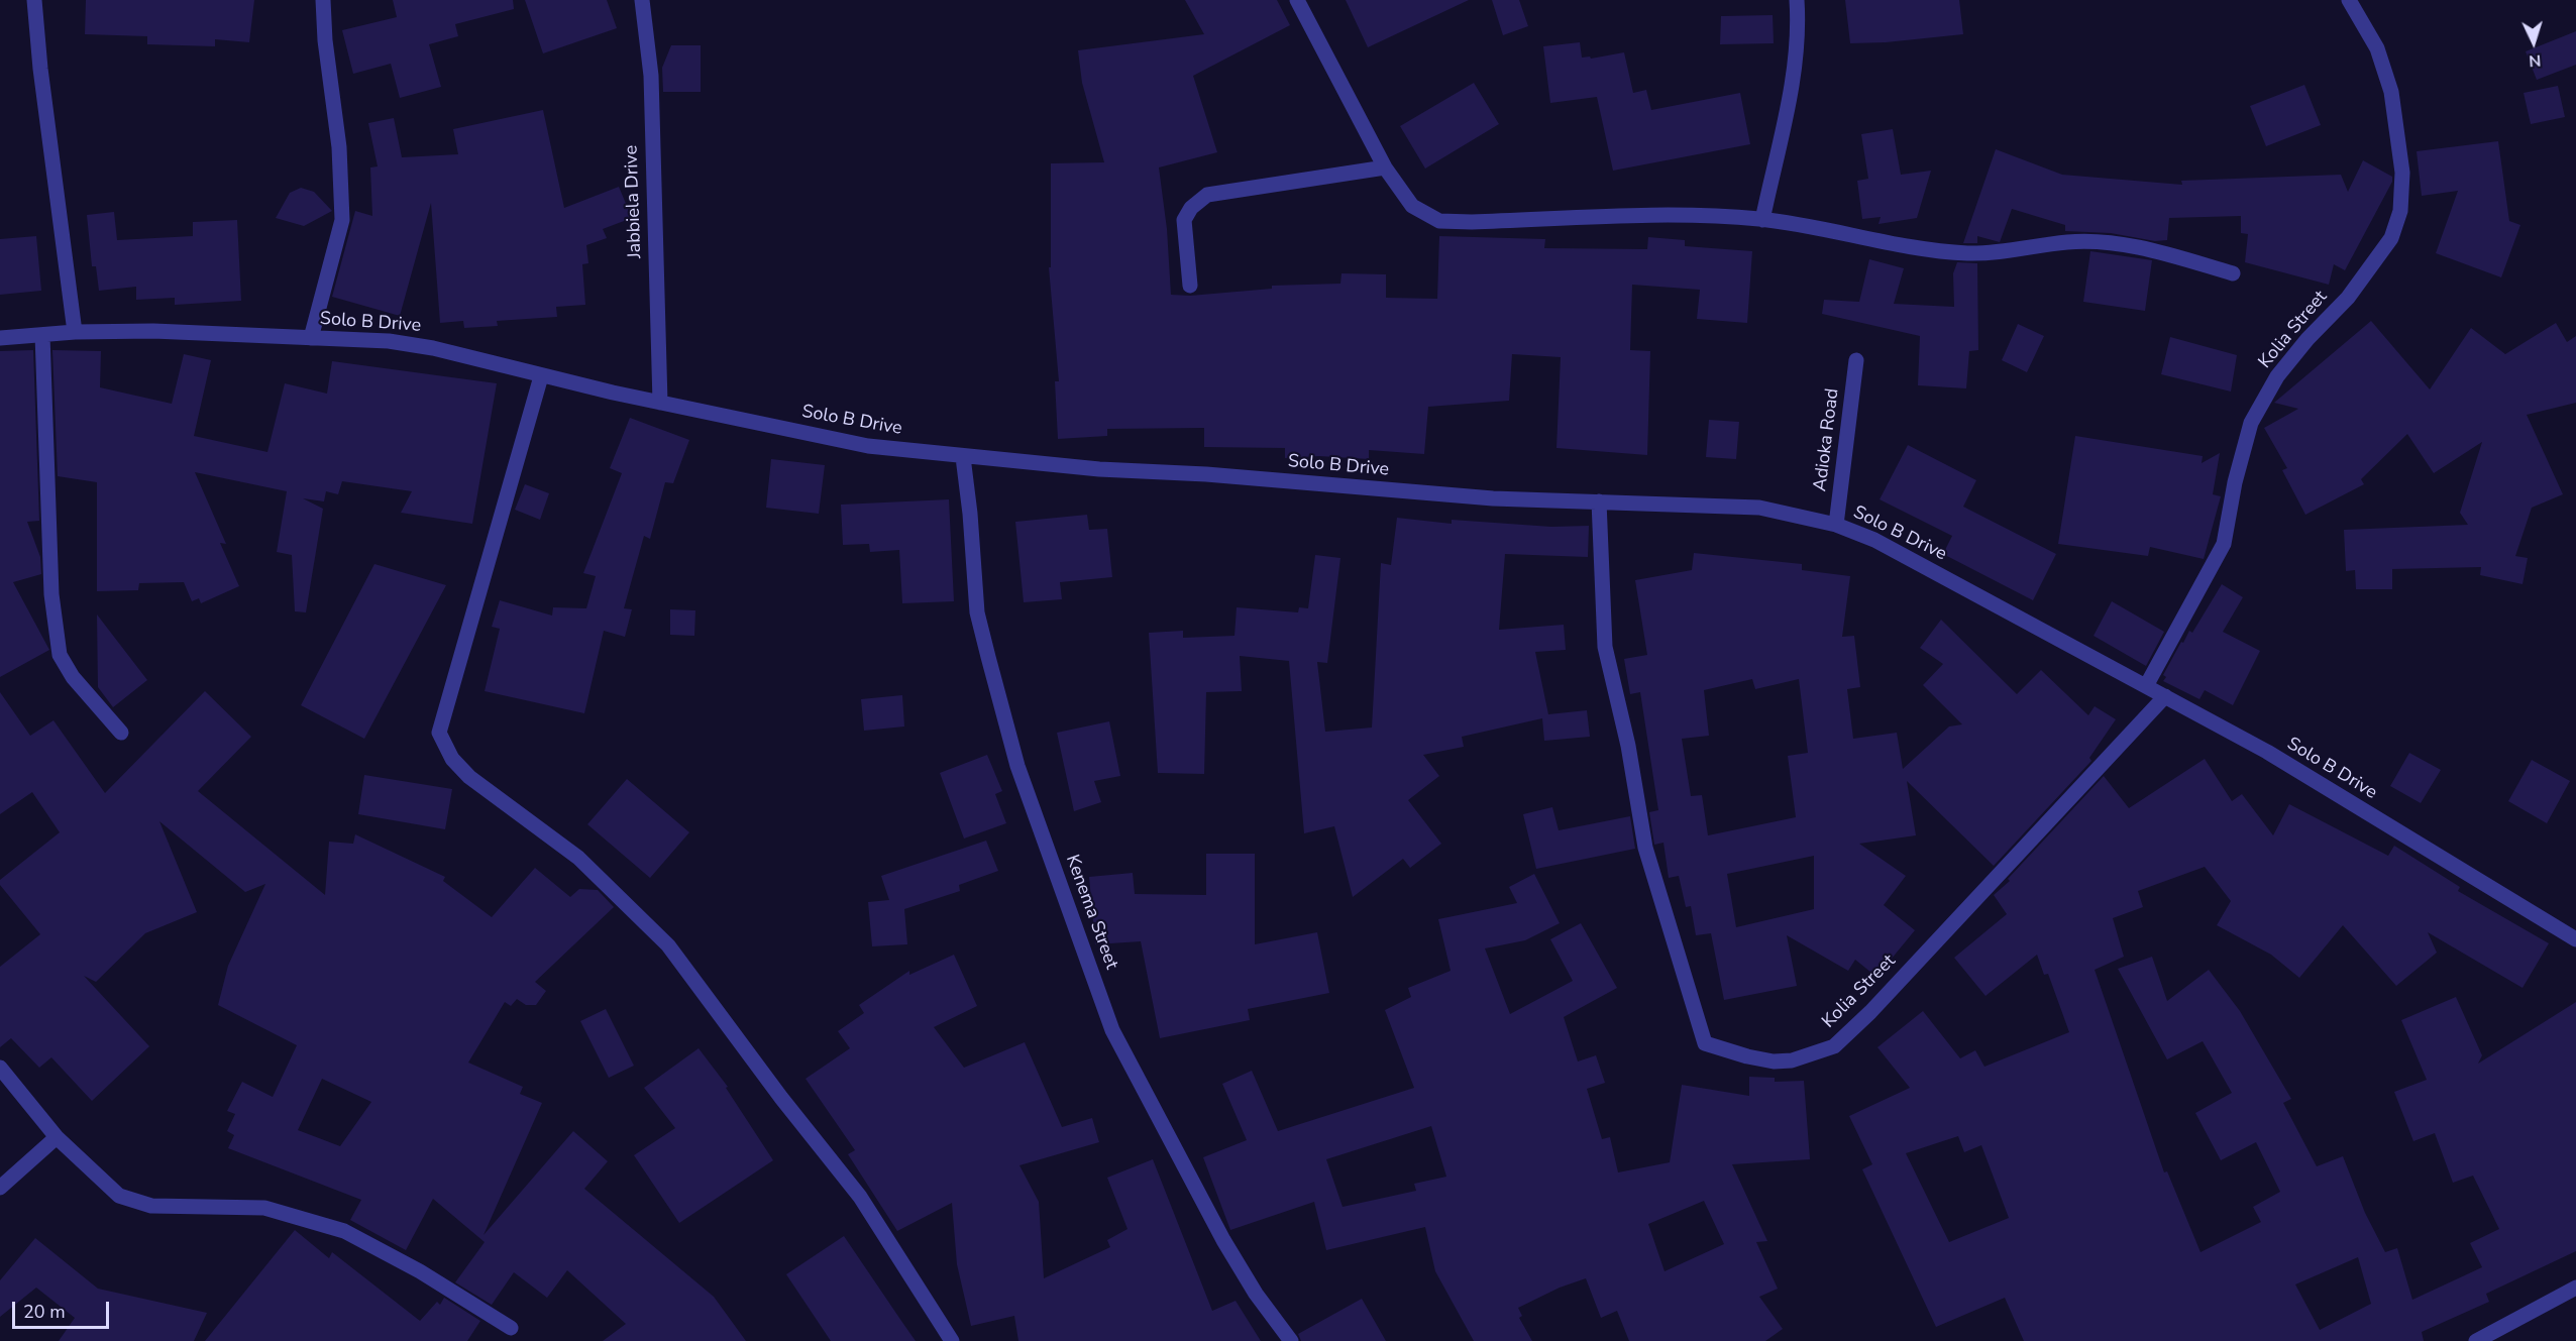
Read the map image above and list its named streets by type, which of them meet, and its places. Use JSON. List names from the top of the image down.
{
  "streets": {
    "street": [
      "Jabbiela Drive",
      "Solo B Drive",
      "Kolia Street",
      "Adioka Road",
      "Kenema Street"
    ]
  },
  "crossings": [
    ["Jabbiela Drive", "Solo B Drive"],
    ["Solo B Drive", "Kolia Street"],
    ["Solo B Drive", "Adioka Road"],
    ["Solo B Drive", "Kenema Street"]
  ],
  "scale_bar": "20 m",
  "north": "bottom"
}
